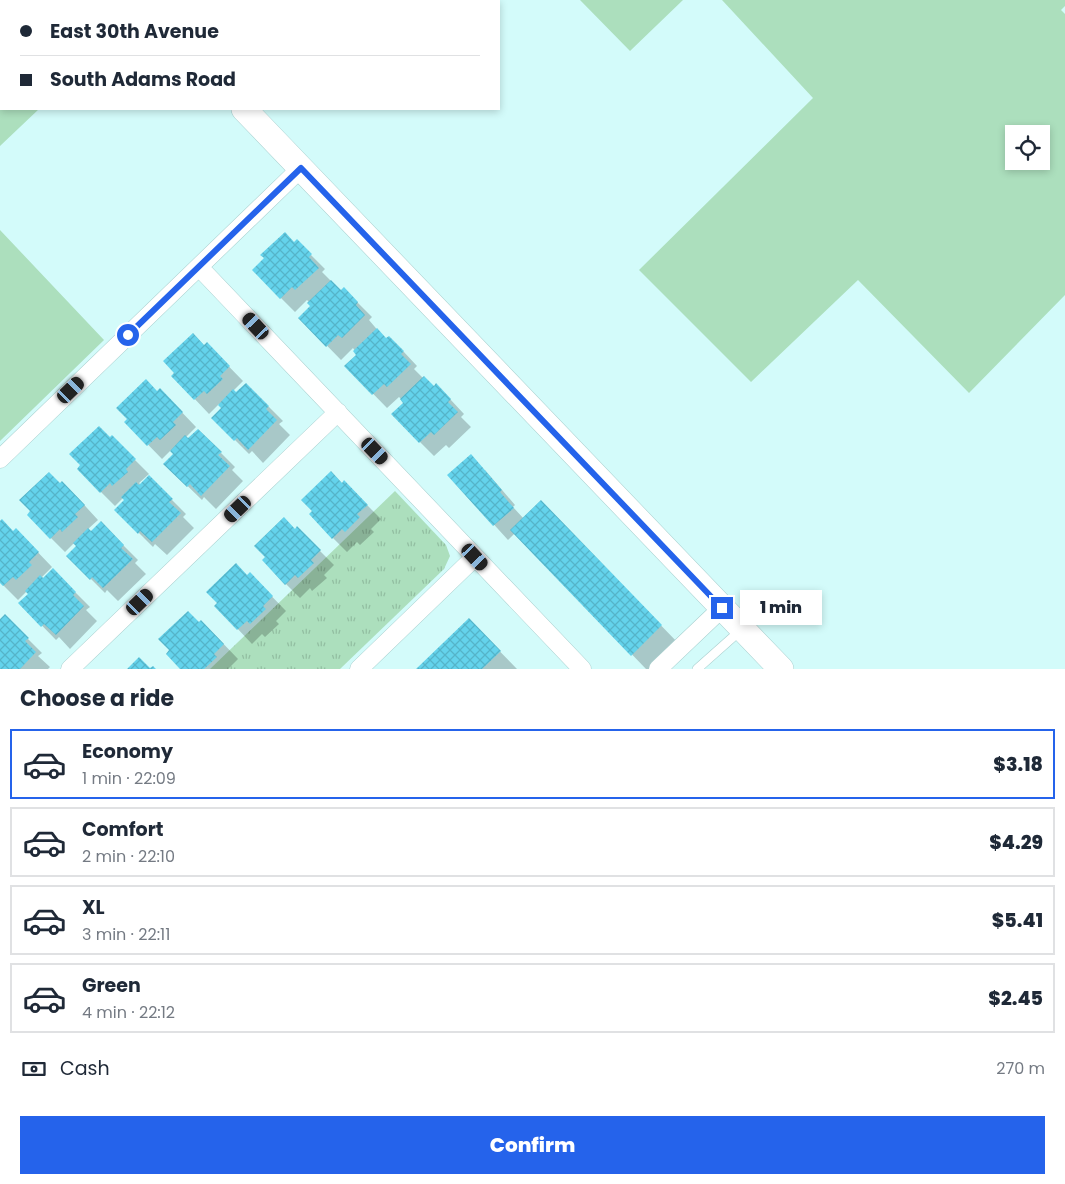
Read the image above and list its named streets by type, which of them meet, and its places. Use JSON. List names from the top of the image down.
{
  "page": {
    "banner": ["East 30th Avenue", "South Adams Road"],
    "bubble": "1 min",
    "heading": "Choose a ride",
    "list": [
      {
        "name": "Economy",
        "note": "1 min · 22:09",
        "value": "$3.18"
      },
      {
        "name": "Comfort",
        "note": "2 min · 22:10",
        "value": "$4.29"
      },
      {
        "name": "XL",
        "note": "3 min · 22:11",
        "value": "$5.41"
      },
      {
        "name": "Green",
        "note": "4 min · 22:12",
        "value": "$2.45"
      }
    ],
    "pay": ["Cash", "270 m"],
    "buttons": "Confirm"
  }
}
